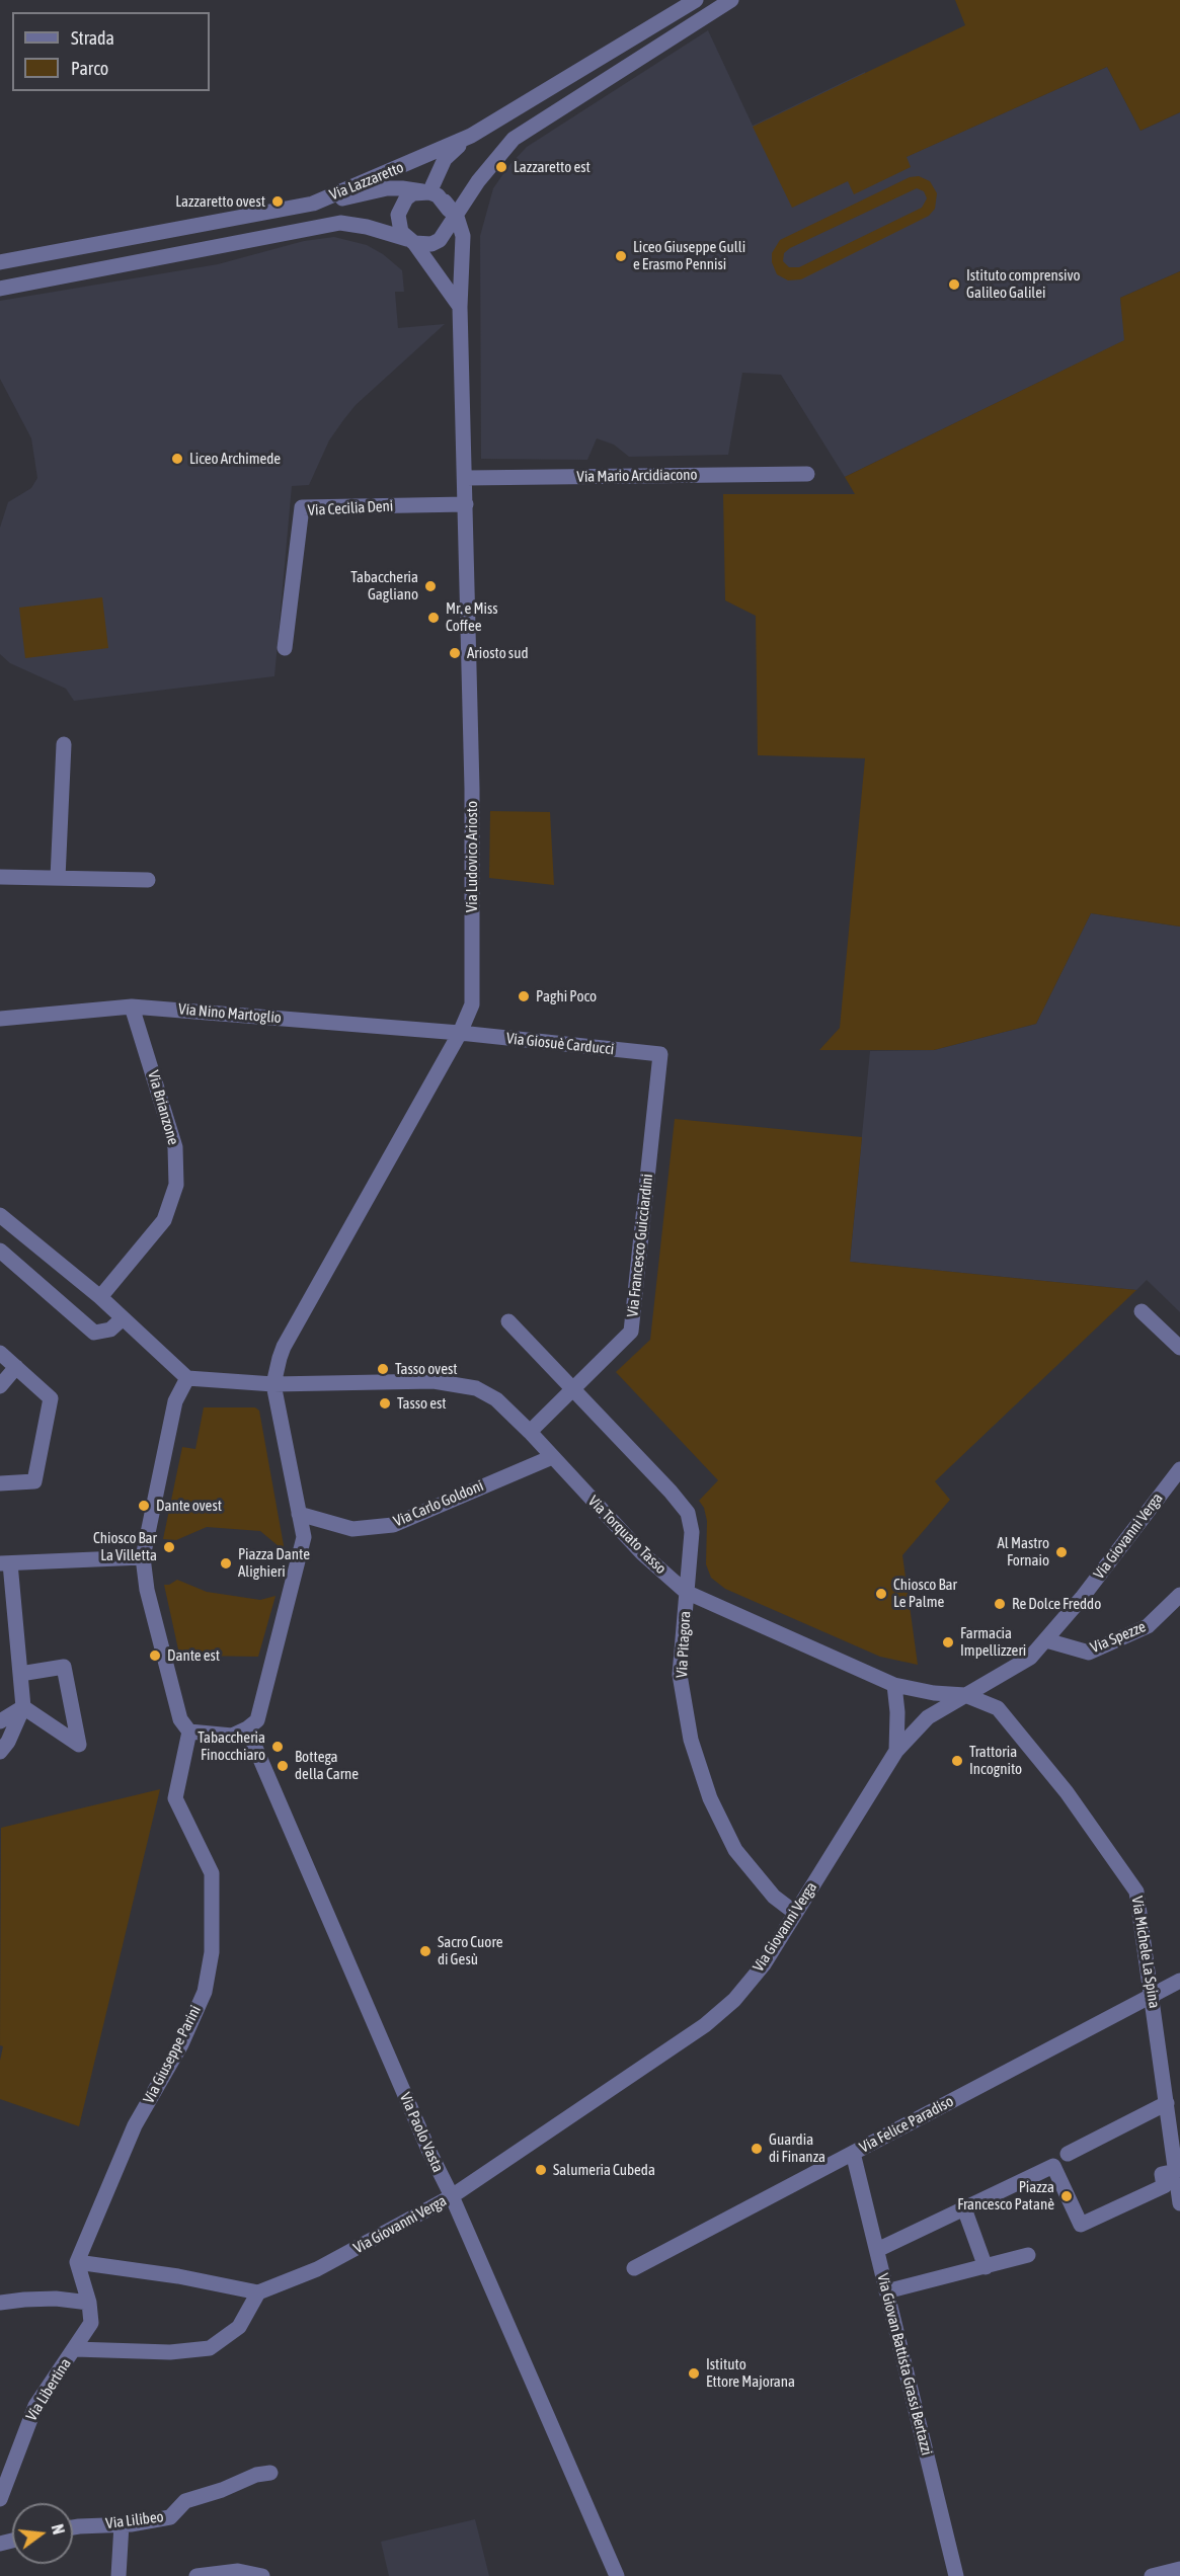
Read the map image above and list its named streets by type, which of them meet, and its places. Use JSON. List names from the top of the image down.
{
  "streets": {
    "street": [
      "Via Lazzaretto",
      "Via Mario Arcidiacono",
      "Via Cecilia Deni",
      "Via Ludovico Ariosto",
      "Via Nino Martoglio",
      "Via Giosuè Carducci",
      "Via Brianzone",
      "Via Francesco Guicciardini",
      "Via Carlo Goldoni",
      "Via Torquato Tasso",
      "Via Giovanni Verga",
      "Via Spezze",
      "Via Pitagora",
      "Via Michele La Spina",
      "Via Giuseppe Parini",
      "Via Felice Paradiso",
      "Via Paolo Vasta",
      "Via Giovan Battista Grassi Bertazzi",
      "Via Libertina",
      "Via Lilibeo"
    ]
  },
  "crossings": [
    ["Via Lazzaretto", "Via Ludovico Ariosto"],
    ["Via Mario Arcidiacono", "Via Ludovico Ariosto"],
    ["Via Cecilia Deni", "Via Ludovico Ariosto"],
    ["Via Ludovico Ariosto", "Via Nino Martoglio"],
    ["Via Ludovico Ariosto", "Via Giosuè Carducci"],
    ["Via Ludovico Ariosto", "Via Torquato Tasso"],
    ["Via Nino Martoglio", "Via Giosuè Carducci"],
    ["Via Nino Martoglio", "Via Brianzone"],
    ["Via Giosuè Carducci", "Via Francesco Guicciardini"],
    ["Via Francesco Guicciardini", "Via Torquato Tasso"],
    ["Via Francesco Guicciardini", "Via Pitagora"],
    ["Via Carlo Goldoni", "Via Torquato Tasso"],
    ["Via Torquato Tasso", "Via Giovanni Verga"],
    ["Via Torquato Tasso", "Via Pitagora"],
    ["Via Torquato Tasso", "Via Michele La Spina"],
    ["Via Giovanni Verga", "Via Spezze"],
    ["Via Giovanni Verga", "Via Pitagora"],
    ["Via Giovanni Verga", "Via Michele La Spina"],
    ["Via Giovanni Verga", "Via Paolo Vasta"],
    ["Via Michele La Spina", "Via Felice Paradiso"],
    ["Via Felice Paradiso", "Via Giovan Battista Grassi Bertazzi"]
  ],
  "places": [
    "Lazzaretto est",
    "Lazzaretto ovest",
    "Liceo Giuseppe Gulli e Erasmo Pennisi",
    "Istituto comprensivo Galileo Galilei",
    "Liceo Archimede",
    "Tabaccheria Gagliano",
    "Mr. e Miss Coffee",
    "Ariosto sud",
    "Paghi Poco",
    "Tasso ovest",
    "Tasso est",
    "Dante ovest",
    "Chiosco Bar La Villetta",
    "Al Mastro Fornaio",
    "Piazza Dante Alighieri",
    "Chiosco Bar Le Palme",
    "Re Dolce Freddo",
    "Farmacia Impellizzeri",
    "Dante est",
    "Tabaccheria Finocchiaro",
    "Trattoria Incognito",
    "Bottega della Carne",
    "Sacro Cuore di Gesù",
    "Guardia di Finanza",
    "Salumeria Cubeda",
    "Piazza Francesco Patanè",
    "Istituto Ettore Majorana"
  ],
  "legend": ["Strada", "Parco"],
  "north": "right"
}
